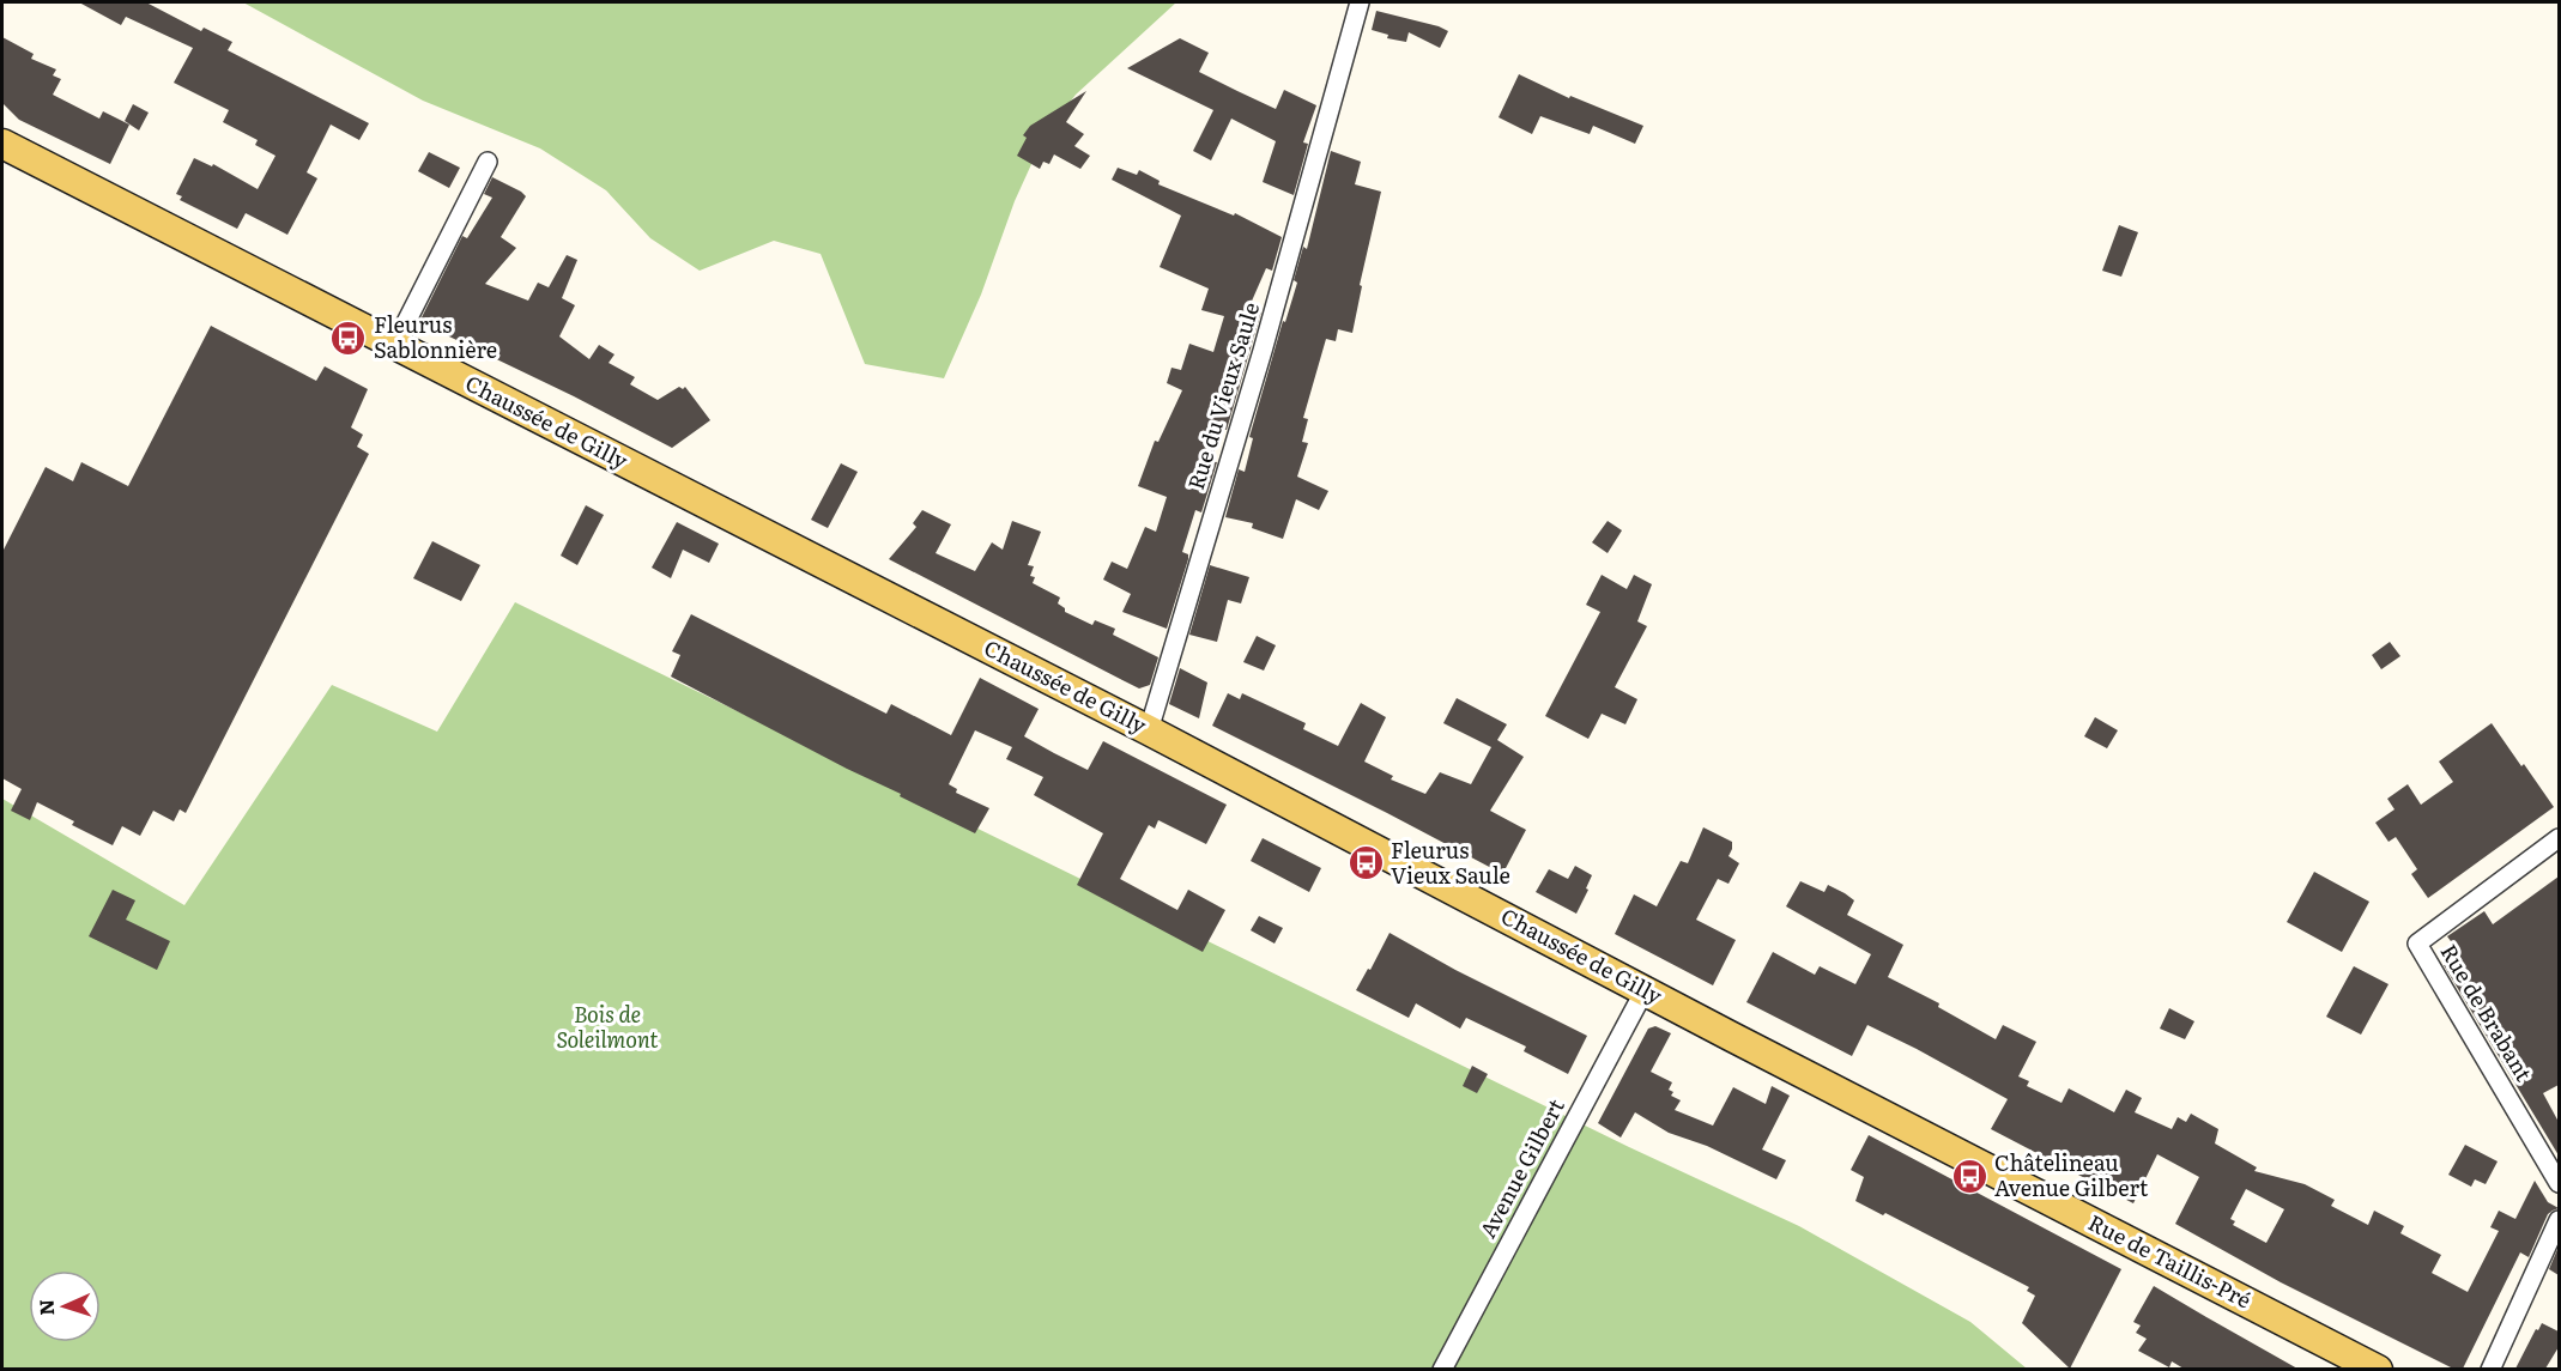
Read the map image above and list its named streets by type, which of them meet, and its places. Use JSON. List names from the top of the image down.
{
  "streets": {
    "main road": ["Chaussée de Gilly", "Rue de Taillis-Pré"],
    "street": ["Rue du Vieux Saule", "Rue de Brabant", "Avenue Gilbert"]
  },
  "crossings": [
    ["Rue du Vieux Saule", "Chaussée de Gilly"],
    ["Chaussée de Gilly", "Avenue Gilbert"],
    ["Chaussée de Gilly", "Rue de Taillis-Pré"]
  ],
  "parks": ["Bois de Soleilmont"],
  "places": {
    "bus stop": ["Fleurus Sablonnière", "Fleurus Vieux Saule", "Châtelineau Avenue Gilbert"]
  },
  "north": "left"
}
